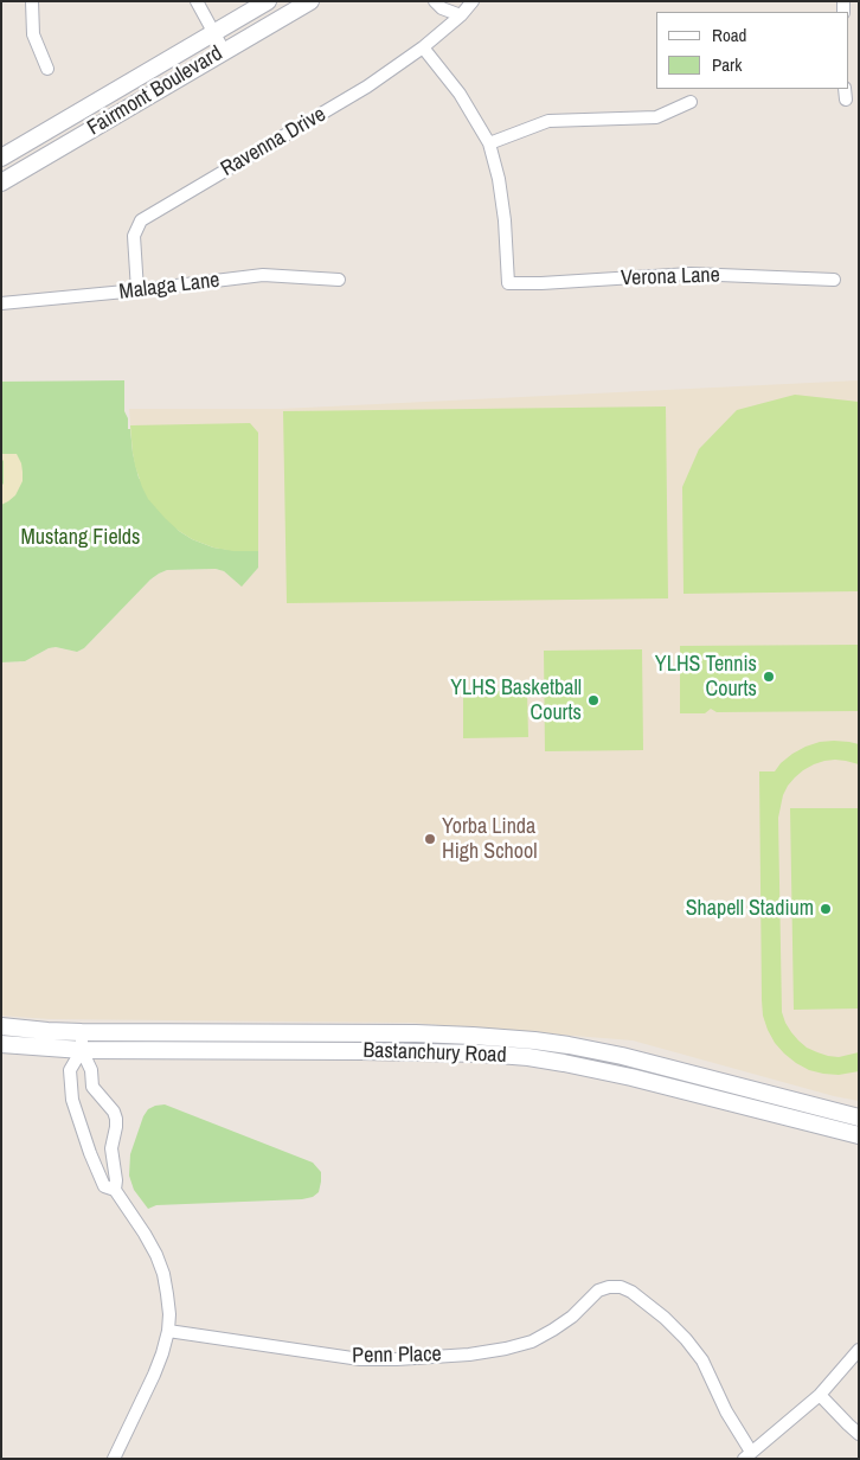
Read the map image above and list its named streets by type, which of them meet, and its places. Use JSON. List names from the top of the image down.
{
  "streets": {
    "main road": ["Fairmont Boulevard", "Bastanchury Road"],
    "street": [
      "Ravenna Drive",
      "Verona Lane",
      "Malaga Lane",
      "Penn Place"
    ]
  },
  "crossings": [
    ["Ravenna Drive", "Malaga Lane"]
  ],
  "parks": ["Mustang Fields"],
  "places": [
    "YLHS Tennis Courts",
    "YLHS Basketball Courts",
    "Yorba Linda High School",
    "Shapell Stadium"
  ],
  "legend": ["Road", "Park"]
}
